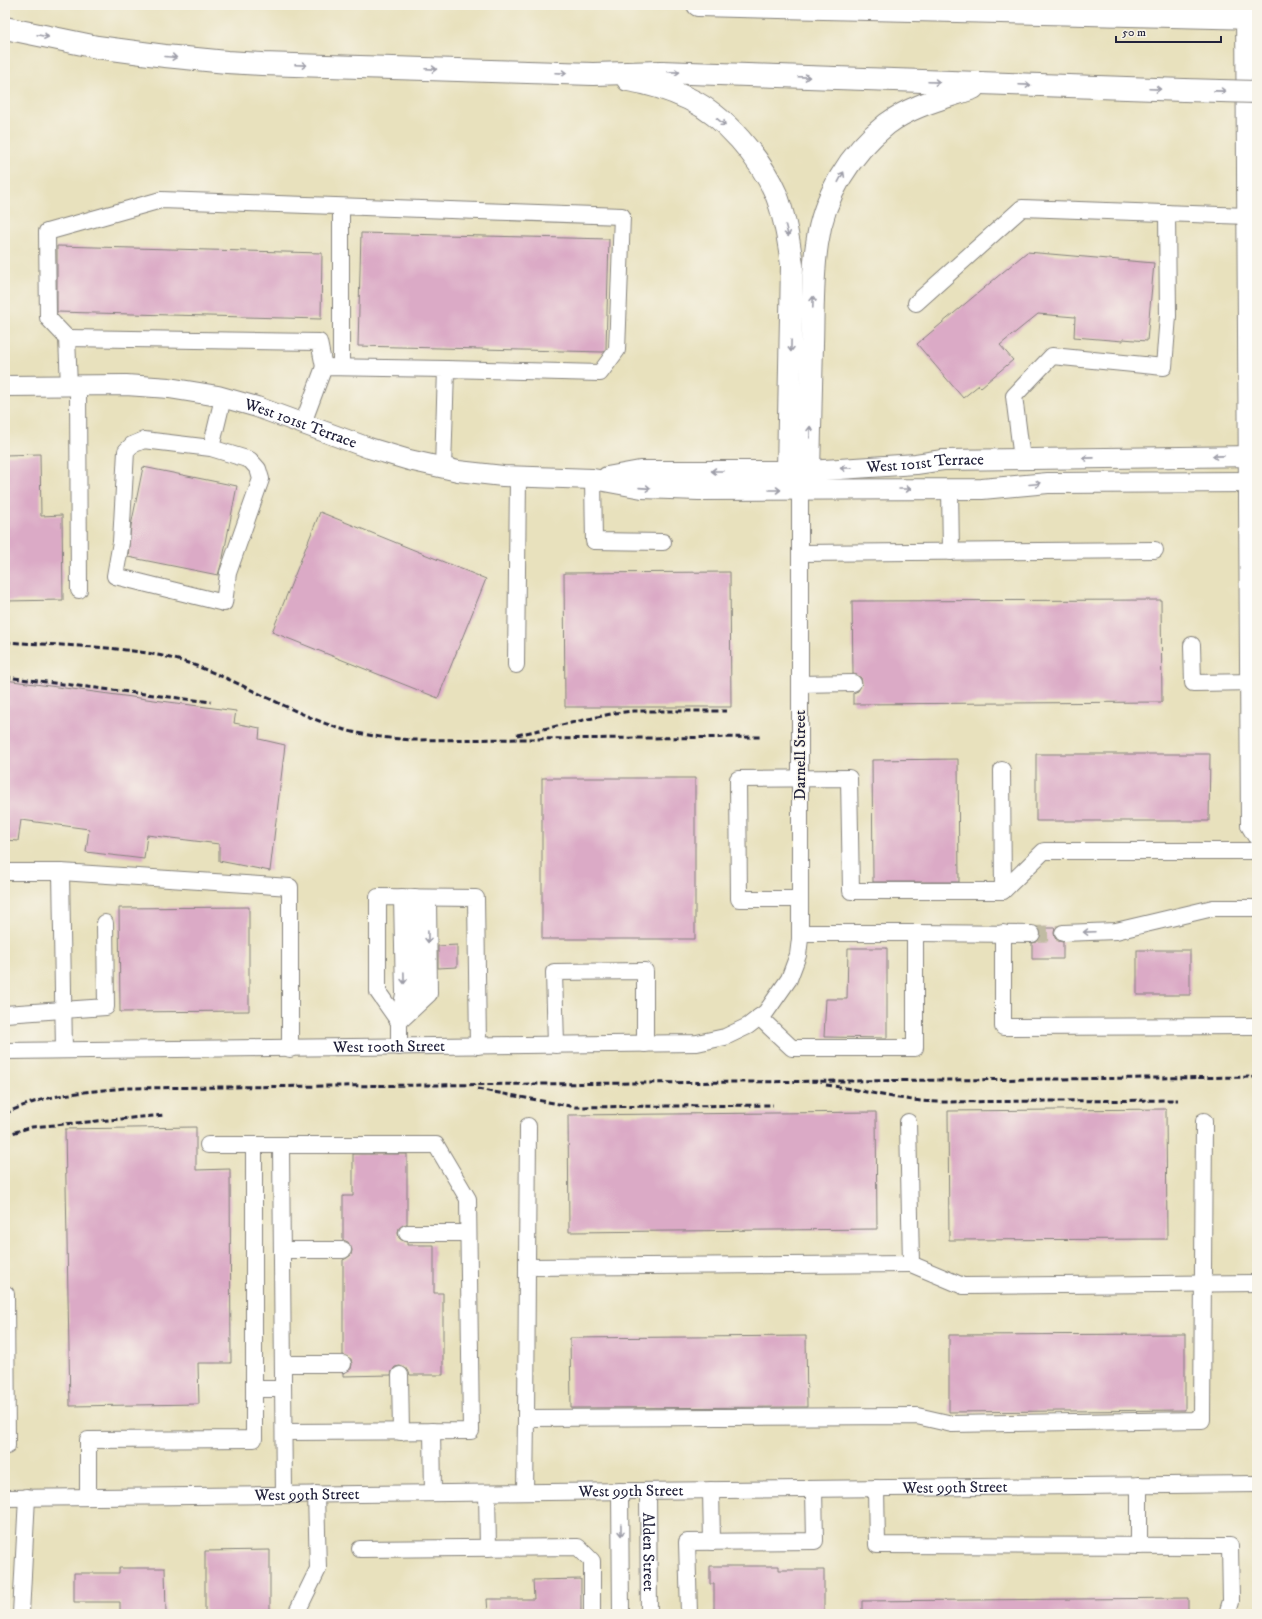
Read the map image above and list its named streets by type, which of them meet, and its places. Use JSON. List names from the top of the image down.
{
  "streets": {
    "main road": ["West 101st Terrace"],
    "street": [
      "Darnell Street",
      "West 100th Street",
      "West 99th Street",
      "Alden Street"
    ]
  },
  "crossings": [
    ["West 101st Terrace", "Darnell Street"],
    ["Darnell Street", "West 100th Street"],
    ["West 99th Street", "Alden Street"]
  ],
  "scale_bar": "50 m"
}
